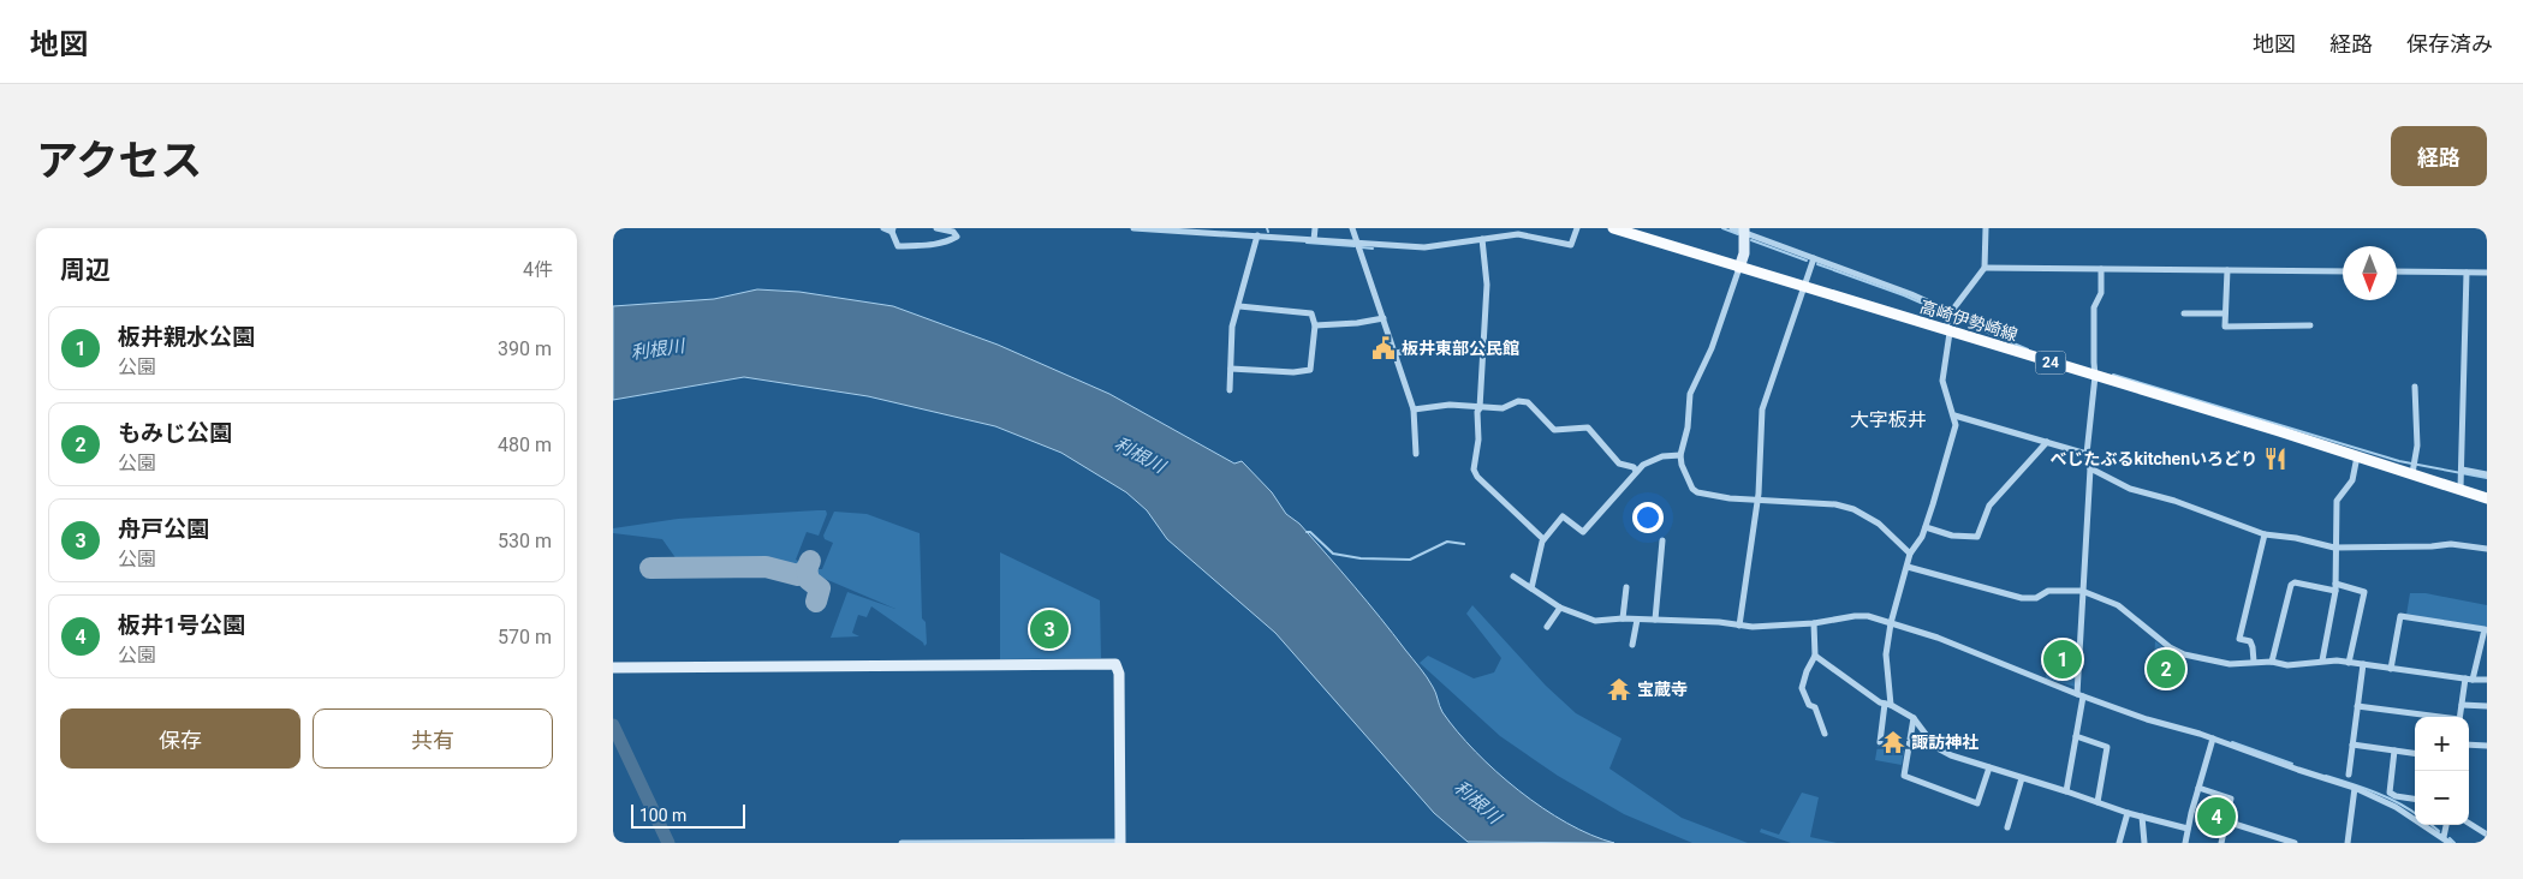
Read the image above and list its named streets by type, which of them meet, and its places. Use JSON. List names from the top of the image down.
{
  "streets": {
    "main road": ["高崎伊勢崎線", "24"]
  },
  "districts": ["大字板井"],
  "water": ["利根川"],
  "places": {
    "public building": ["板井東部公民館"],
    "restaurant": ["べじたぶるkitchenいろどり"],
    "temple": ["宝蔵寺", "諏訪神社"]
  },
  "scale_bar": "100 m",
  "north": "bottom",
  "page": {
    "header": "地図",
    "nav": ["地図", "経路", "保存済み"],
    "title": "アクセス",
    "buttons": [
      "経路",
      ["保存", "共有"]
    ],
    "heading": ["周辺", "4件"],
    "list": [
      {
        "mark": "1",
        "name": "板井親水公園",
        "note": "公園",
        "value": "390 m"
      },
      {
        "mark": "2",
        "name": "もみじ公園",
        "note": "公園",
        "value": "480 m"
      },
      {
        "mark": "3",
        "name": "舟戸公園",
        "note": "公園",
        "value": "530 m"
      },
      {
        "mark": "4",
        "name": "板井1号公園",
        "note": "公園",
        "value": "570 m"
      }
    ],
    "pins": [
      "3",
      "1",
      "2",
      "4"
    ],
    "map_buttons": ["+", "−"],
    "scale": "100 m"
  }
}
